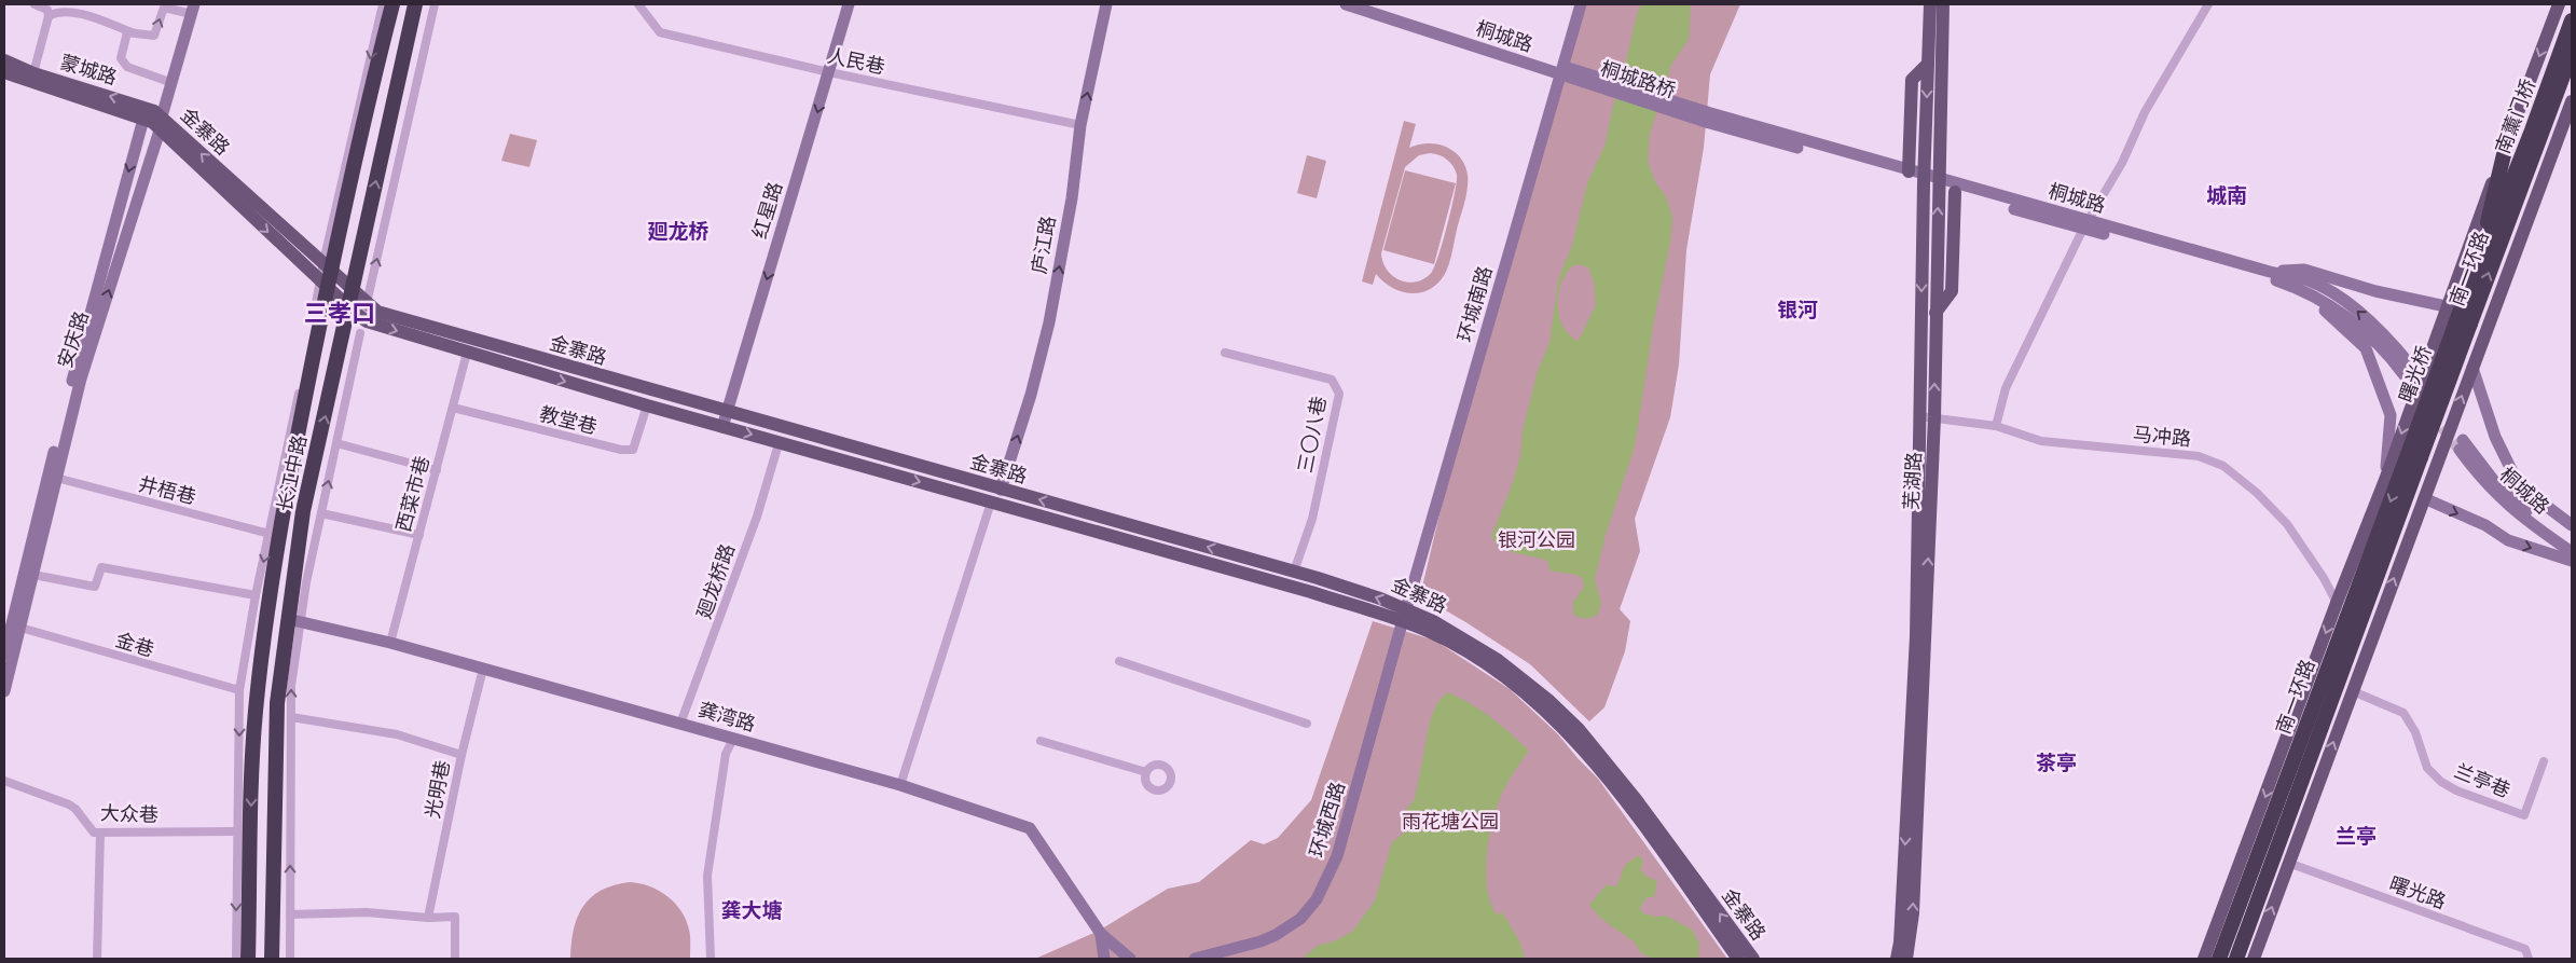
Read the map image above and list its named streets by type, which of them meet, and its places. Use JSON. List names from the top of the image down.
{
  "streets": {
    "highway": [
      "南薰门桥",
      "南一环路",
      "曙光桥",
      "长江中路"
    ],
    "main road": ["蒙城路", "金寨路", "芜湖路"],
    "street": [
      "桐城路",
      "人民巷",
      "桐城路桥",
      "红星路",
      "庐江路",
      "环城南路",
      "安庆路",
      "教堂巷",
      "三〇八巷",
      "马冲路",
      "井梧巷",
      "西菜市巷",
      "廻龙桥路",
      "金巷",
      "龚湾路",
      "兰亭巷",
      "光明巷",
      "大众巷",
      "环城西路",
      "曙光路"
    ]
  },
  "crossings": [
    ["桐城路", "桐城路桥"],
    ["桐城路", "芜湖路"],
    ["人民巷", "红星路"],
    ["人民巷", "庐江路"],
    ["蒙城路", "金寨路"],
    ["蒙城路", "安庆路"],
    ["南薰门桥", "南一环路"],
    ["金寨路", "红星路"],
    ["金寨路", "庐江路"],
    ["金寨路", "环城南路"],
    ["金寨路", "安庆路"],
    ["金寨路", "教堂巷"],
    ["金寨路", "三〇八巷"],
    ["金寨路", "长江中路"],
    ["金寨路", "西菜市巷"],
    ["金寨路", "环城西路"],
    ["南一环路", "曙光桥"],
    ["环城南路", "环城西路"],
    ["安庆路", "井梧巷"],
    ["安庆路", "金巷"],
    ["教堂巷", "西菜市巷"],
    ["马冲路", "芜湖路"],
    ["长江中路", "龚湾路"],
    ["西菜市巷", "龚湾路"],
    ["廻龙桥路", "龚湾路"],
    ["龚湾路", "光明巷"]
  ],
  "one_way": ["红星路", "庐江路"],
  "districts": [
    "城南",
    "廻龙桥",
    "银河",
    "三孝口",
    "茶亭",
    "兰亭",
    "龚大塘"
  ],
  "parks": ["银河公园", "雨花塘公园"]
}
